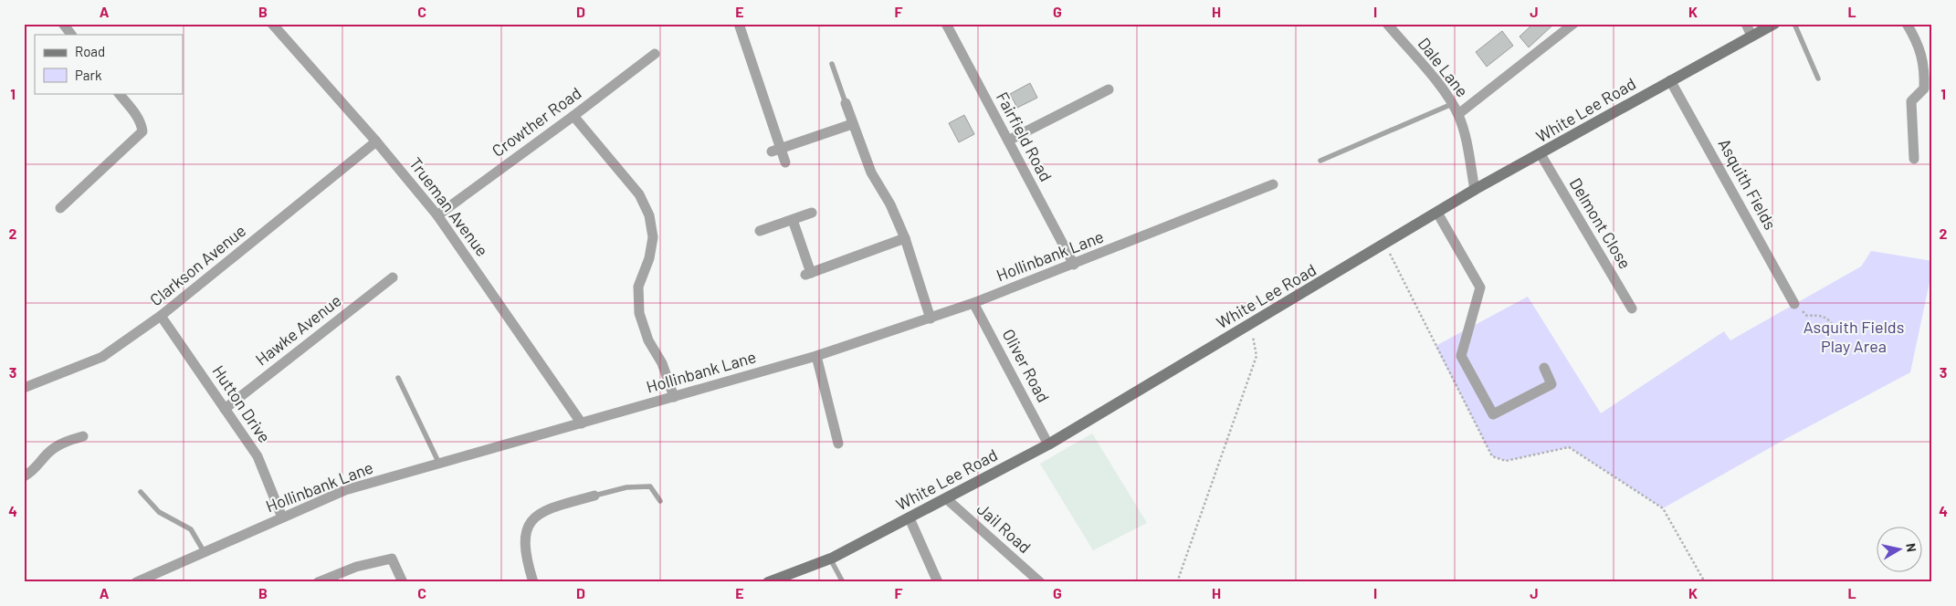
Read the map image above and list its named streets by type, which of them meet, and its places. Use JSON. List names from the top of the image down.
{
  "streets": {
    "main road": ["White Lee Road"],
    "street": [
      "Dale Lane",
      "Crowther Road",
      "Fairfield Road",
      "Asquith Fields",
      "Trueman Avenue",
      "Delmont Close",
      "Hollinbank Lane",
      "Clarkson Avenue",
      "Hawke Avenue",
      "Oliver Road",
      "Hutton Drive",
      "Jail Road"
    ]
  },
  "crossings": [
    ["Dale Lane", "White Lee Road"],
    ["White Lee Road", "Asquith Fields"],
    ["White Lee Road", "Delmont Close"],
    ["White Lee Road", "Oliver Road"],
    ["White Lee Road", "Jail Road"],
    ["Crowther Road", "Trueman Avenue"],
    ["Fairfield Road", "Hollinbank Lane"],
    ["Trueman Avenue", "Hollinbank Lane"],
    ["Trueman Avenue", "Clarkson Avenue"],
    ["Hollinbank Lane", "Oliver Road"],
    ["Hollinbank Lane", "Hutton Drive"],
    ["Clarkson Avenue", "Hutton Drive"],
    ["Hawke Avenue", "Hutton Drive"]
  ],
  "parks": ["Asquith Fields Play Area"],
  "legend": ["Road", "Park"],
  "north": "right",
  "grid": {
    "columns": [
      "A",
      "B",
      "C",
      "D",
      "E",
      "F",
      "G",
      "H",
      "I",
      "J",
      "K",
      "L"
    ],
    "rows": [
      "1",
      "2",
      "3",
      "4"
    ]
  }
}
